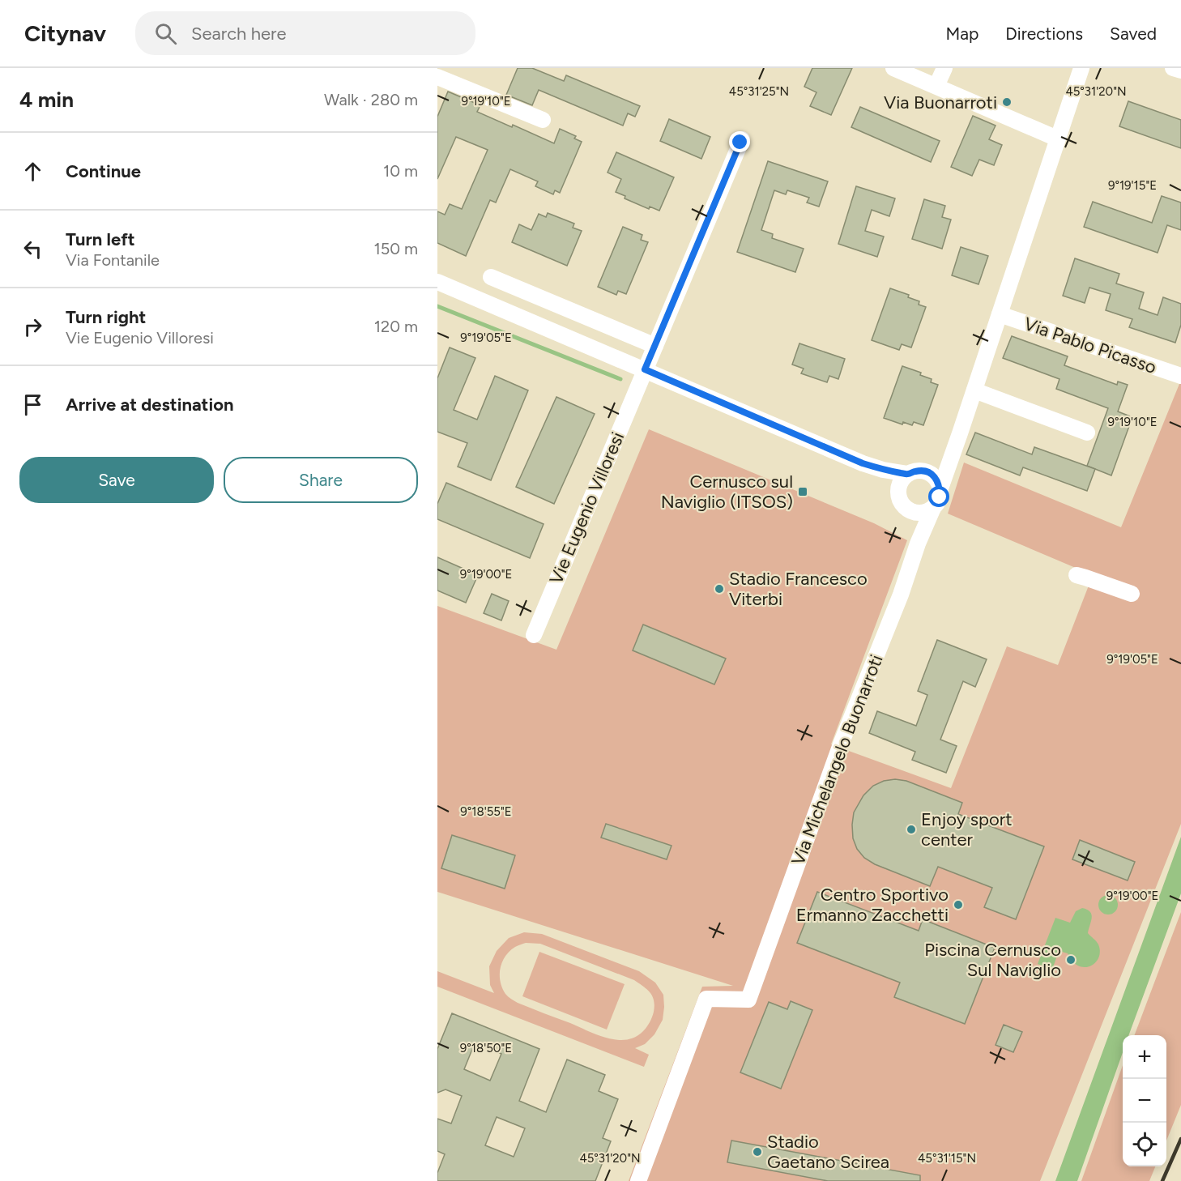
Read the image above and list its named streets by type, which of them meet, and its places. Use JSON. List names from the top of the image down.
{
  "streets": {
    "street": ["Via Pablo Picasso", "Vie Eugenio Villoresi", "Via Michelangelo Buonarroti"]
  },
  "places": {
    "other": [
      "Via Buonarroti",
      "Stadio Francesco Viterbi",
      "Enjoy sport center",
      "Centro Sportivo Ermanno Zacchetti",
      "Piscina Cernusco Sul Naviglio",
      "Stadio Gaetano Scirea"
    ],
    "transit": ["Cernusco sul Naviglio (ITSOS)"]
  },
  "page": {
    "header": "Citynav",
    "search": "Search here",
    "nav": ["Map", "Directions", "Saved"],
    "heading": ["4 min", "Walk · 280 m"],
    "list": [
      ["Continue", "10 m"],
      ["Turn left", "Via Fontanile", "150 m"],
      ["Turn right", "Vie Eugenio Villoresi", "120 m"],
      "Arrive at destination"
    ],
    "buttons": ["Save", "Share"],
    "map_buttons": ["+", "−"]
  },
  "coordinates": [
    "45°31'20\"N",
    "45°31'25\"N",
    "9°19'10\"E",
    "9°19'15\"E",
    "9°19'05\"E",
    "9°19'00\"E",
    "9°18'55\"E",
    "9°18'50\"E",
    "45°31'15\"N"
  ]
}
